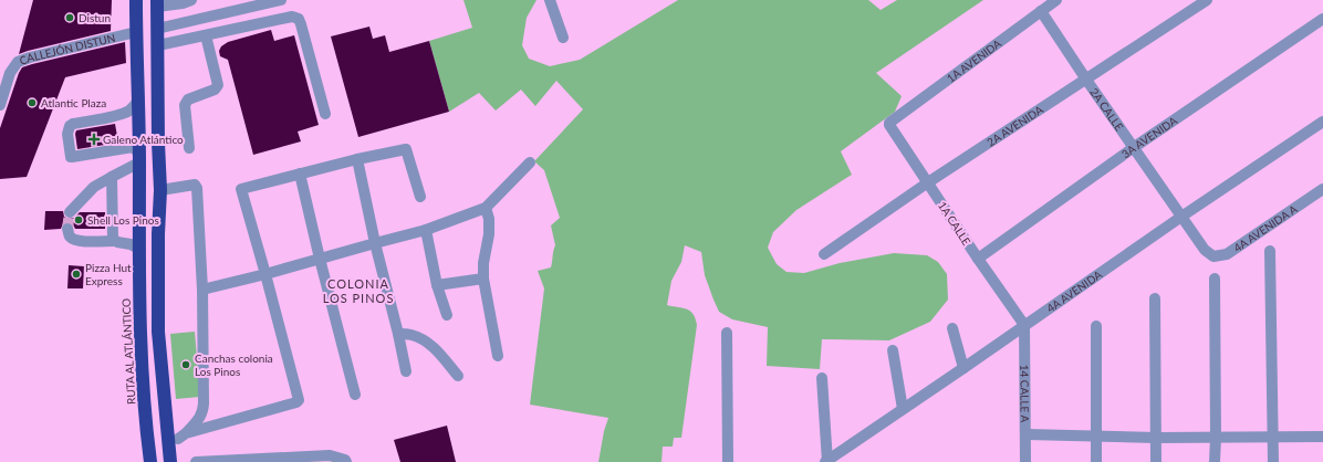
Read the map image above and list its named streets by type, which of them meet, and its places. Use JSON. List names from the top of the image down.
{
  "streets": {
    "highway": ["RUTA AL ATLÁNTICO"],
    "street": [
      "CALLEJÓN DISTUN",
      "1A AVENIDA",
      "2A CALLE",
      "2A AVENIDA",
      "3A AVENIDA",
      "1A CALLE",
      "4A AVENIDA A",
      "4A AVENIDA",
      "14 CALLE A"
    ]
  },
  "crossings": [
    ["CALLEJÓN DISTUN", "RUTA AL ATLÁNTICO"],
    ["1A AVENIDA", "2A CALLE"],
    ["1A AVENIDA", "1A CALLE"],
    ["2A CALLE", "2A AVENIDA"],
    ["2A CALLE", "3A AVENIDA"],
    ["2A CALLE", "4A AVENIDA A"],
    ["2A CALLE", "4A AVENIDA"],
    ["2A AVENIDA", "1A CALLE"],
    ["3A AVENIDA", "1A CALLE"],
    ["1A CALLE", "4A AVENIDA"],
    ["1A CALLE", "14 CALLE A"],
    ["4A AVENIDA", "14 CALLE A"]
  ],
  "districts": ["COLONIA LOS PINOS"],
  "places": {
    "other": [
      "Distun",
      "Atlantic Plaza",
      "Shell Los Pinos",
      "Pizza Hut Express",
      "Canchas colonia Los Pinos"
    ],
    "health": ["Galeno Atlántico"]
  }
}
